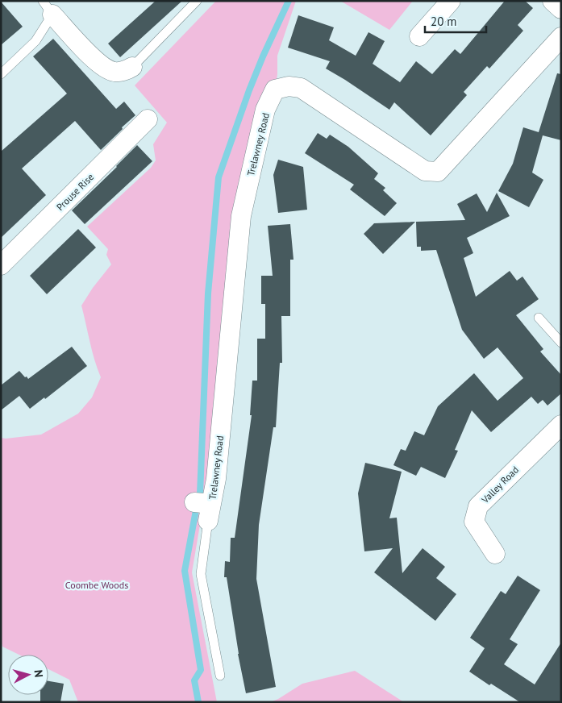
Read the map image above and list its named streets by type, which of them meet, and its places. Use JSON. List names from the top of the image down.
{
  "streets": {
    "street": ["Trelawney Road", "Prouse Rise", "Valley Road"]
  },
  "parks": ["Coombe Woods"],
  "scale_bar": "20 m",
  "north": "right"
}
